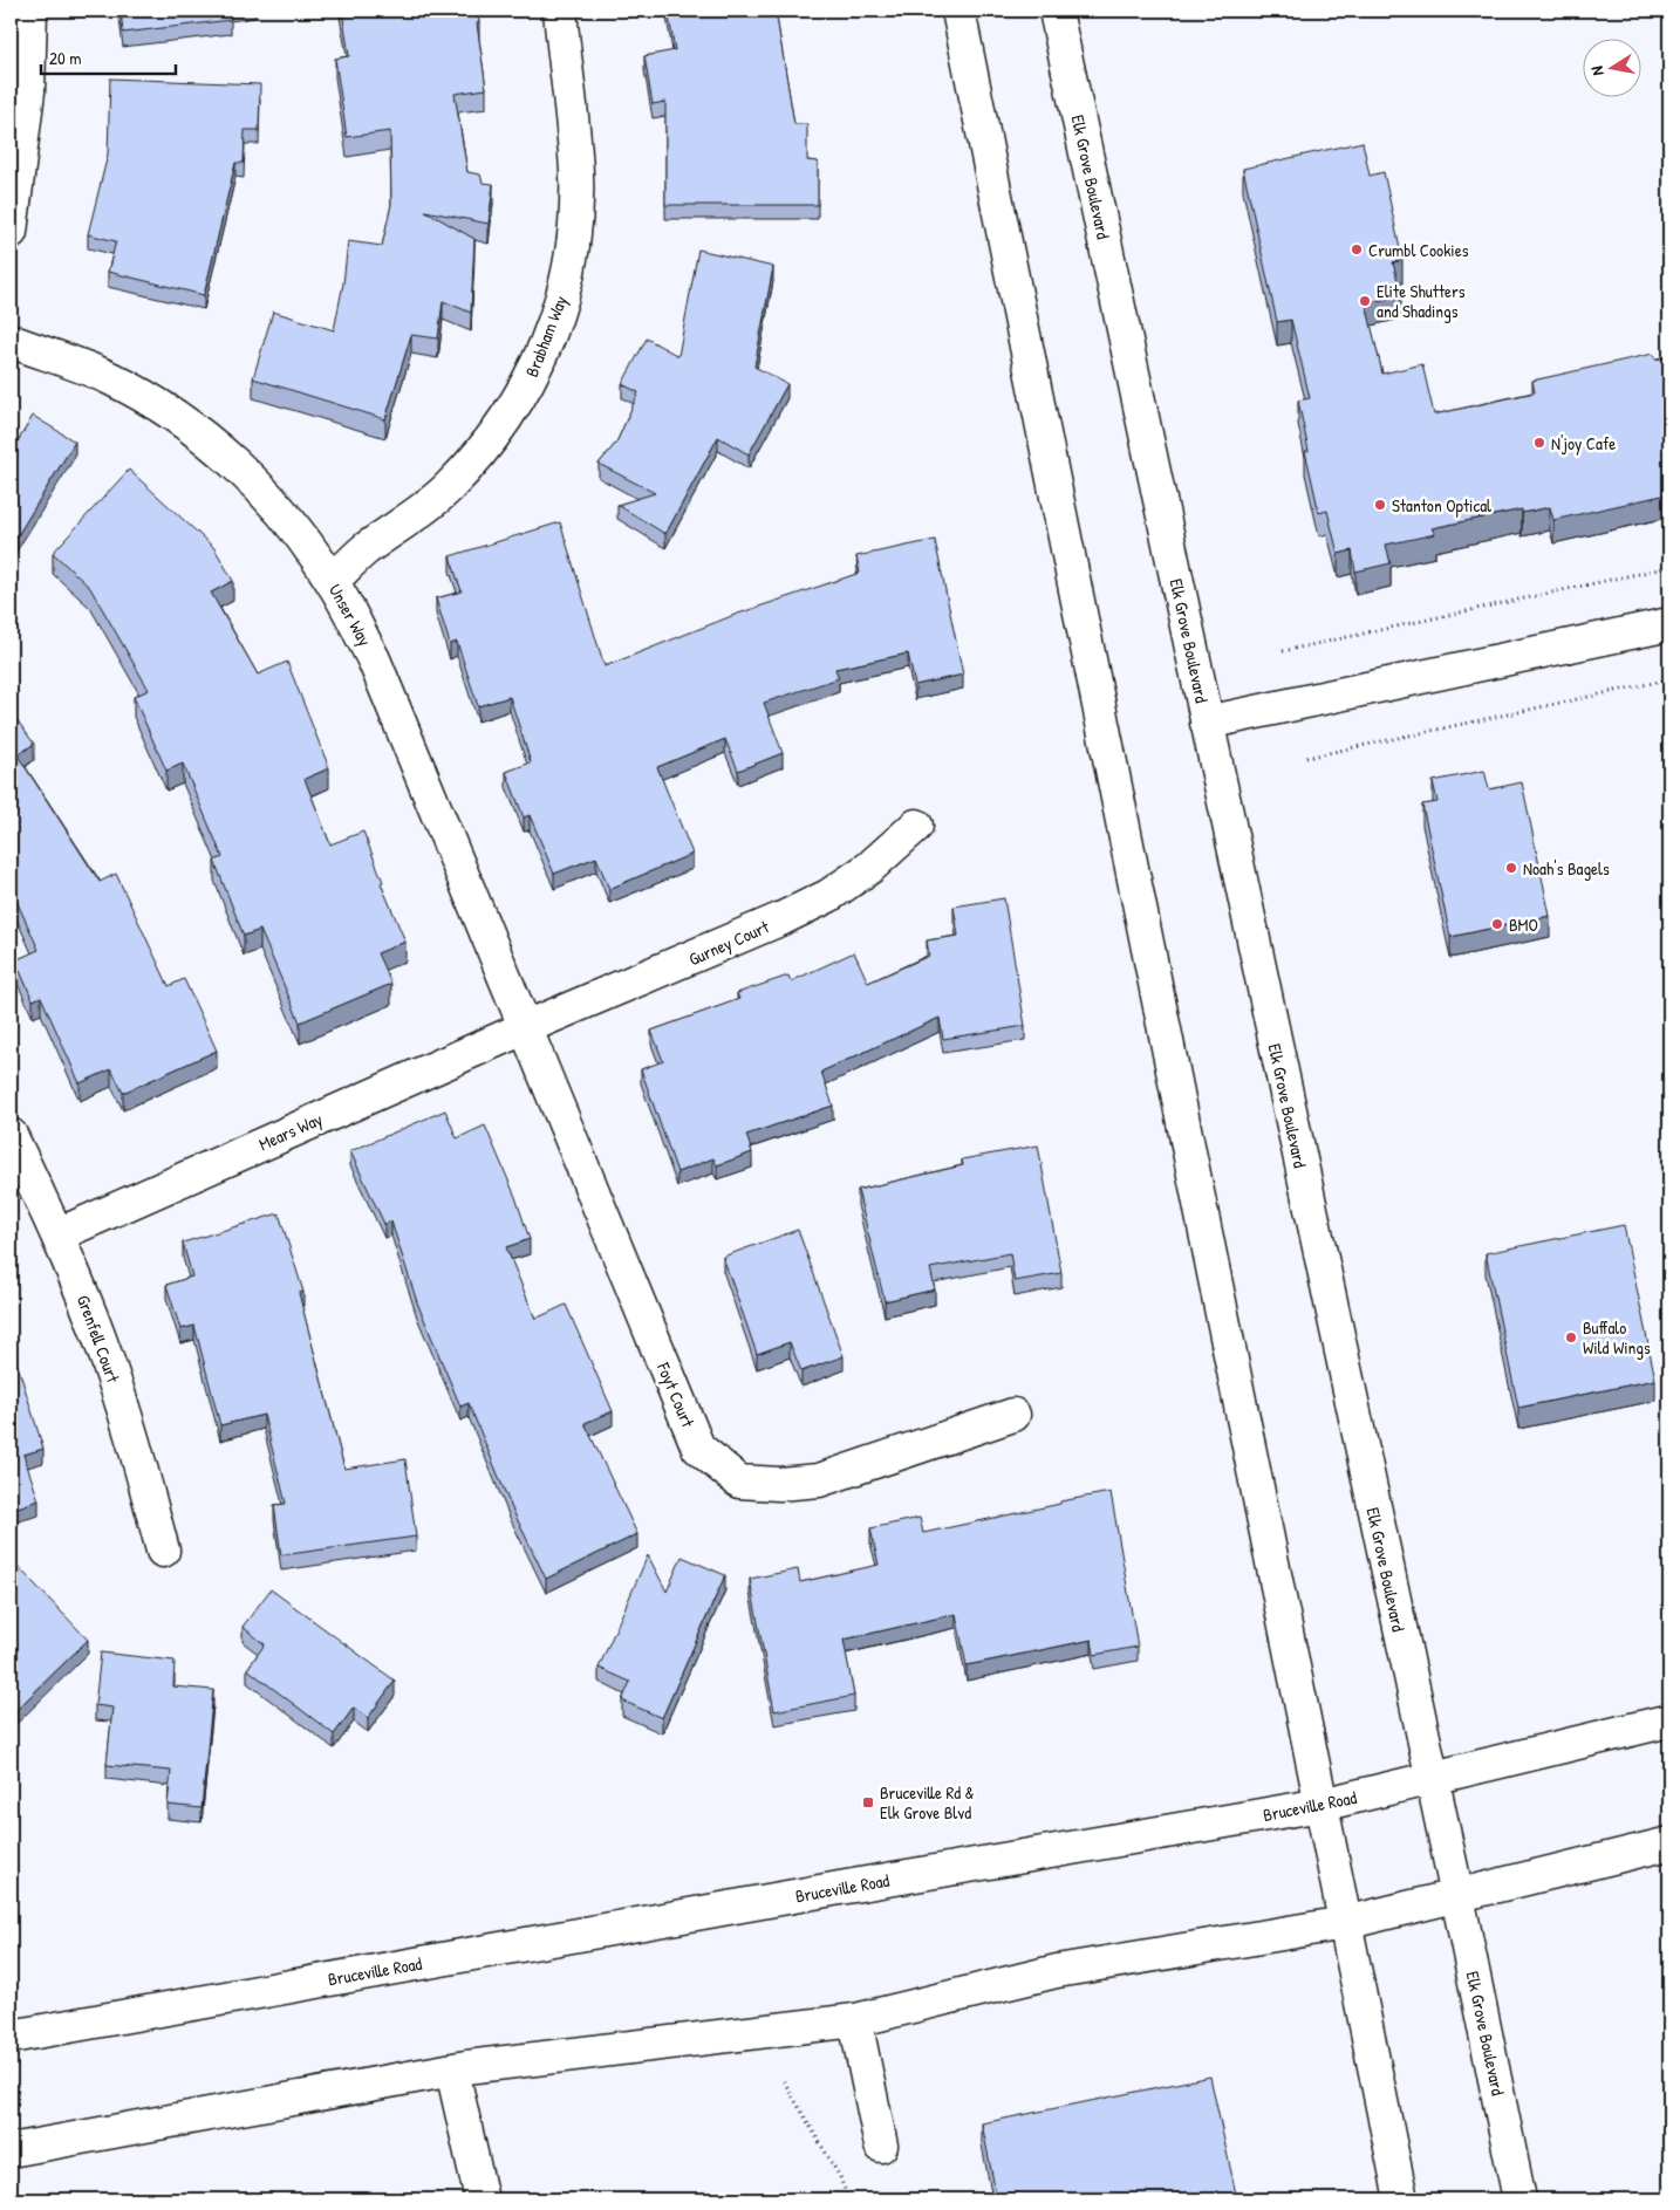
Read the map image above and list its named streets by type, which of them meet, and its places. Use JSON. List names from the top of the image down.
{
  "streets": {
    "main road": [
      "Elk Grove Boulevard",
      "Brabham Way",
      "Unser Way",
      "Gurney Court",
      "Mears Way",
      "Grenfell Court",
      "Foyt Court",
      "Bruceville Road"
    ]
  },
  "crossings": [
    ["Elk Grove Boulevard", "Bruceville Road"],
    ["Brabham Way", "Unser Way"],
    ["Unser Way", "Gurney Court"],
    ["Unser Way", "Mears Way"],
    ["Unser Way", "Foyt Court"],
    ["Gurney Court", "Mears Way"],
    ["Gurney Court", "Foyt Court"],
    ["Mears Way", "Grenfell Court"],
    ["Mears Way", "Foyt Court"]
  ],
  "places": {
    "other": [
      "Crumbl Cookies",
      "Elite Shutters and Shadings",
      "N'joy Cafe",
      "Stanton Optical",
      "Noah's Bagels",
      "BMO",
      "Buffalo Wild Wings"
    ],
    "transit": ["Bruceville Rd & Elk Grove Blvd"]
  },
  "scale_bar": "20 m",
  "north": "left"
}
